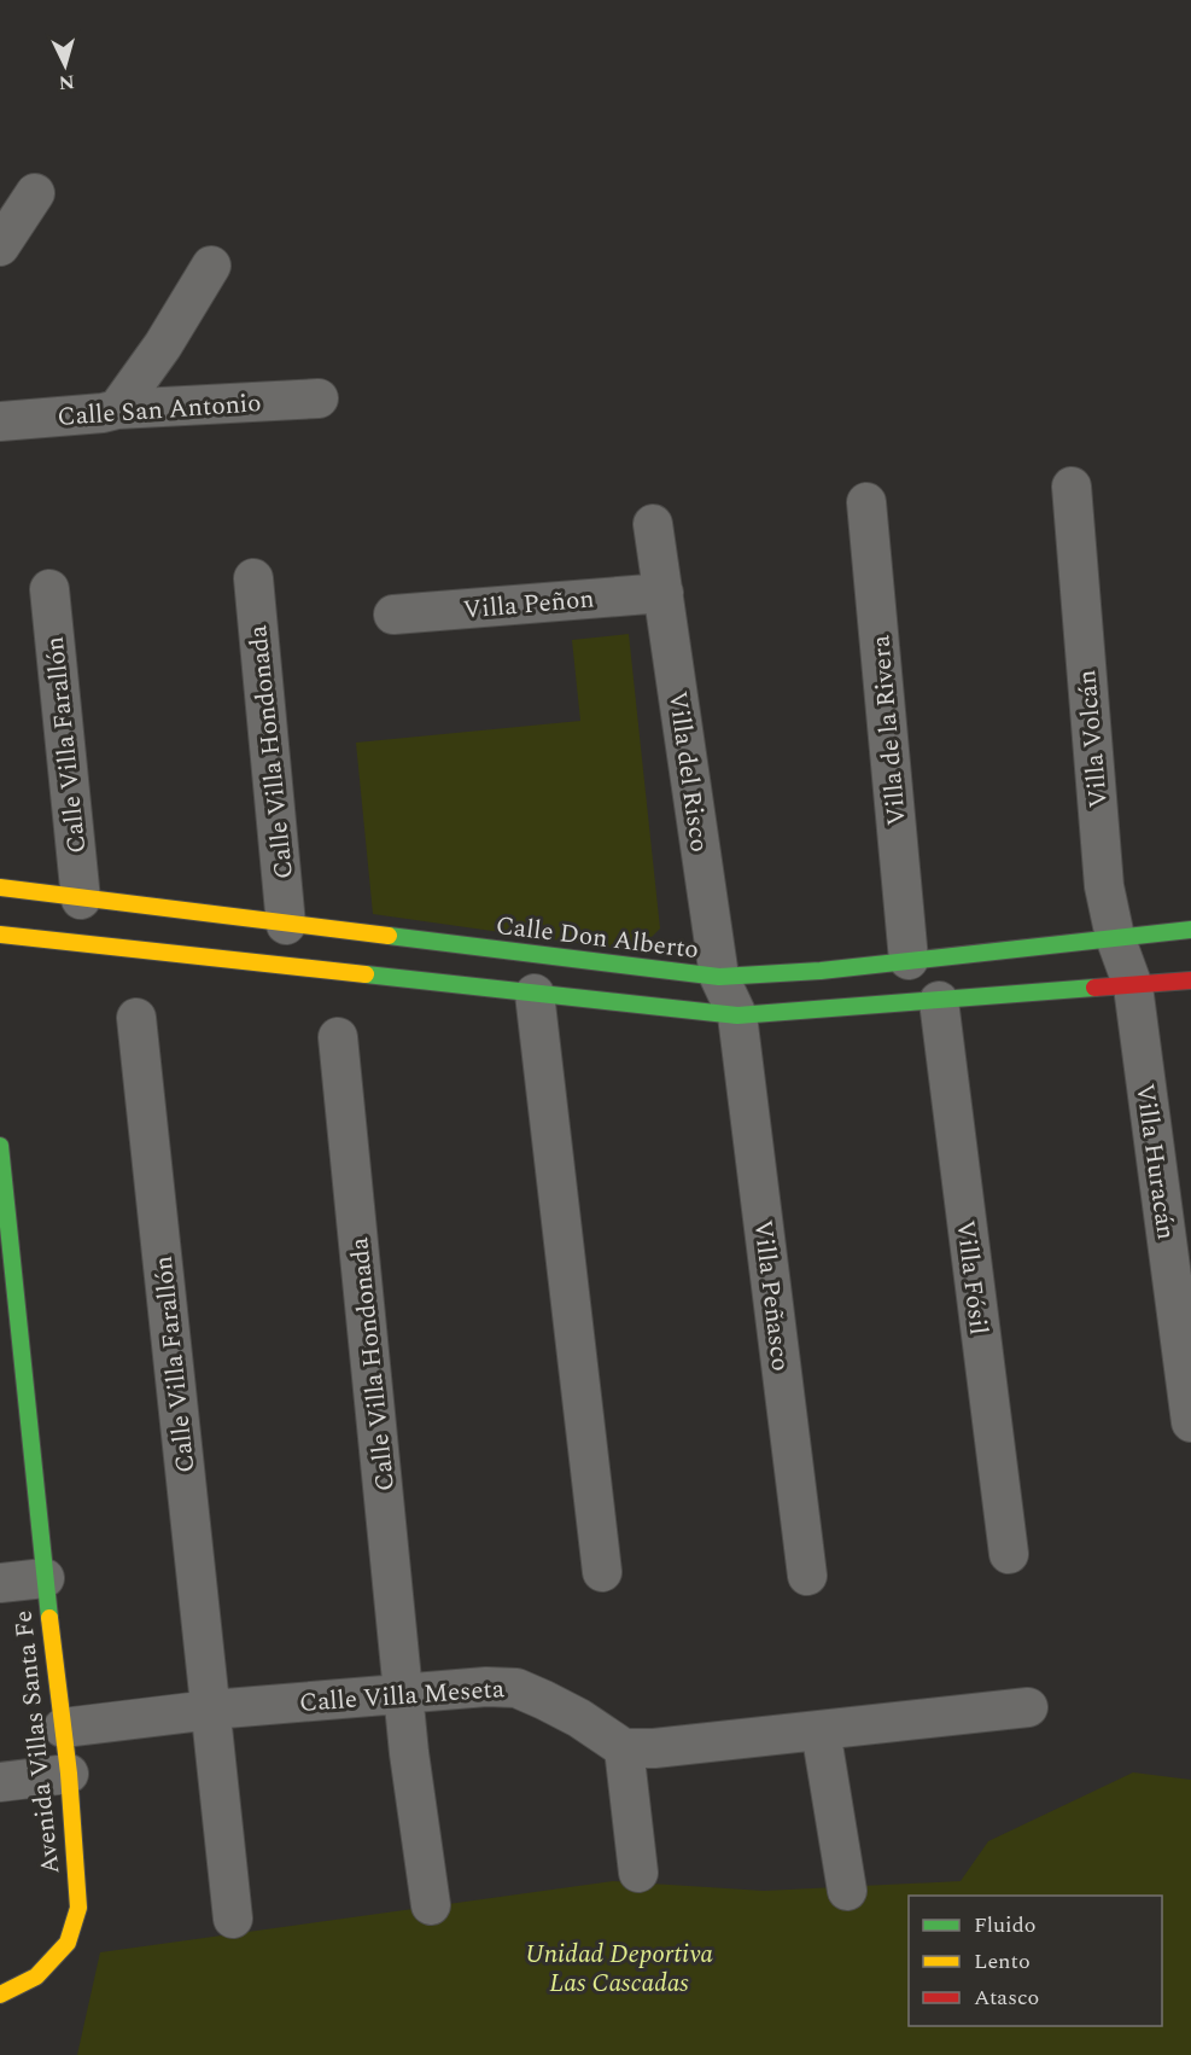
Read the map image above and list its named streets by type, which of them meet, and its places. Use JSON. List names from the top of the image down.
{
  "streets": {
    "street": [
      "Calle San Antonio",
      "Villa Peñon",
      "Villa de la Rivera",
      "Villa Volcán",
      "Calle Villa Farallón",
      "Calle Villa Hondonada",
      "Villa del Risco",
      "Calle Don Alberto",
      "Villa Huracán",
      "Villa Fósil",
      "Villa Peñasco",
      "Calle Villa Meseta",
      "Avenida Villas Santa Fe"
    ]
  },
  "crossings": [
    ["Villa Peñon", "Villa del Risco"],
    ["Villa de la Rivera", "Calle Don Alberto"],
    ["Villa Volcán", "Calle Don Alberto"],
    ["Villa Volcán", "Villa Huracán"],
    ["Calle Villa Farallón", "Calle Don Alberto"],
    ["Calle Villa Farallón", "Calle Villa Meseta"],
    ["Calle Villa Hondonada", "Calle Don Alberto"],
    ["Calle Villa Hondonada", "Calle Villa Meseta"],
    ["Villa del Risco", "Calle Don Alberto"],
    ["Villa del Risco", "Villa Peñasco"],
    ["Calle Villa Meseta", "Avenida Villas Santa Fe"]
  ],
  "parks": ["Unidad Deportiva Las Cascadas"],
  "legend": ["Fluido", "Lento", "Atasco"],
  "north": "bottom"
}
